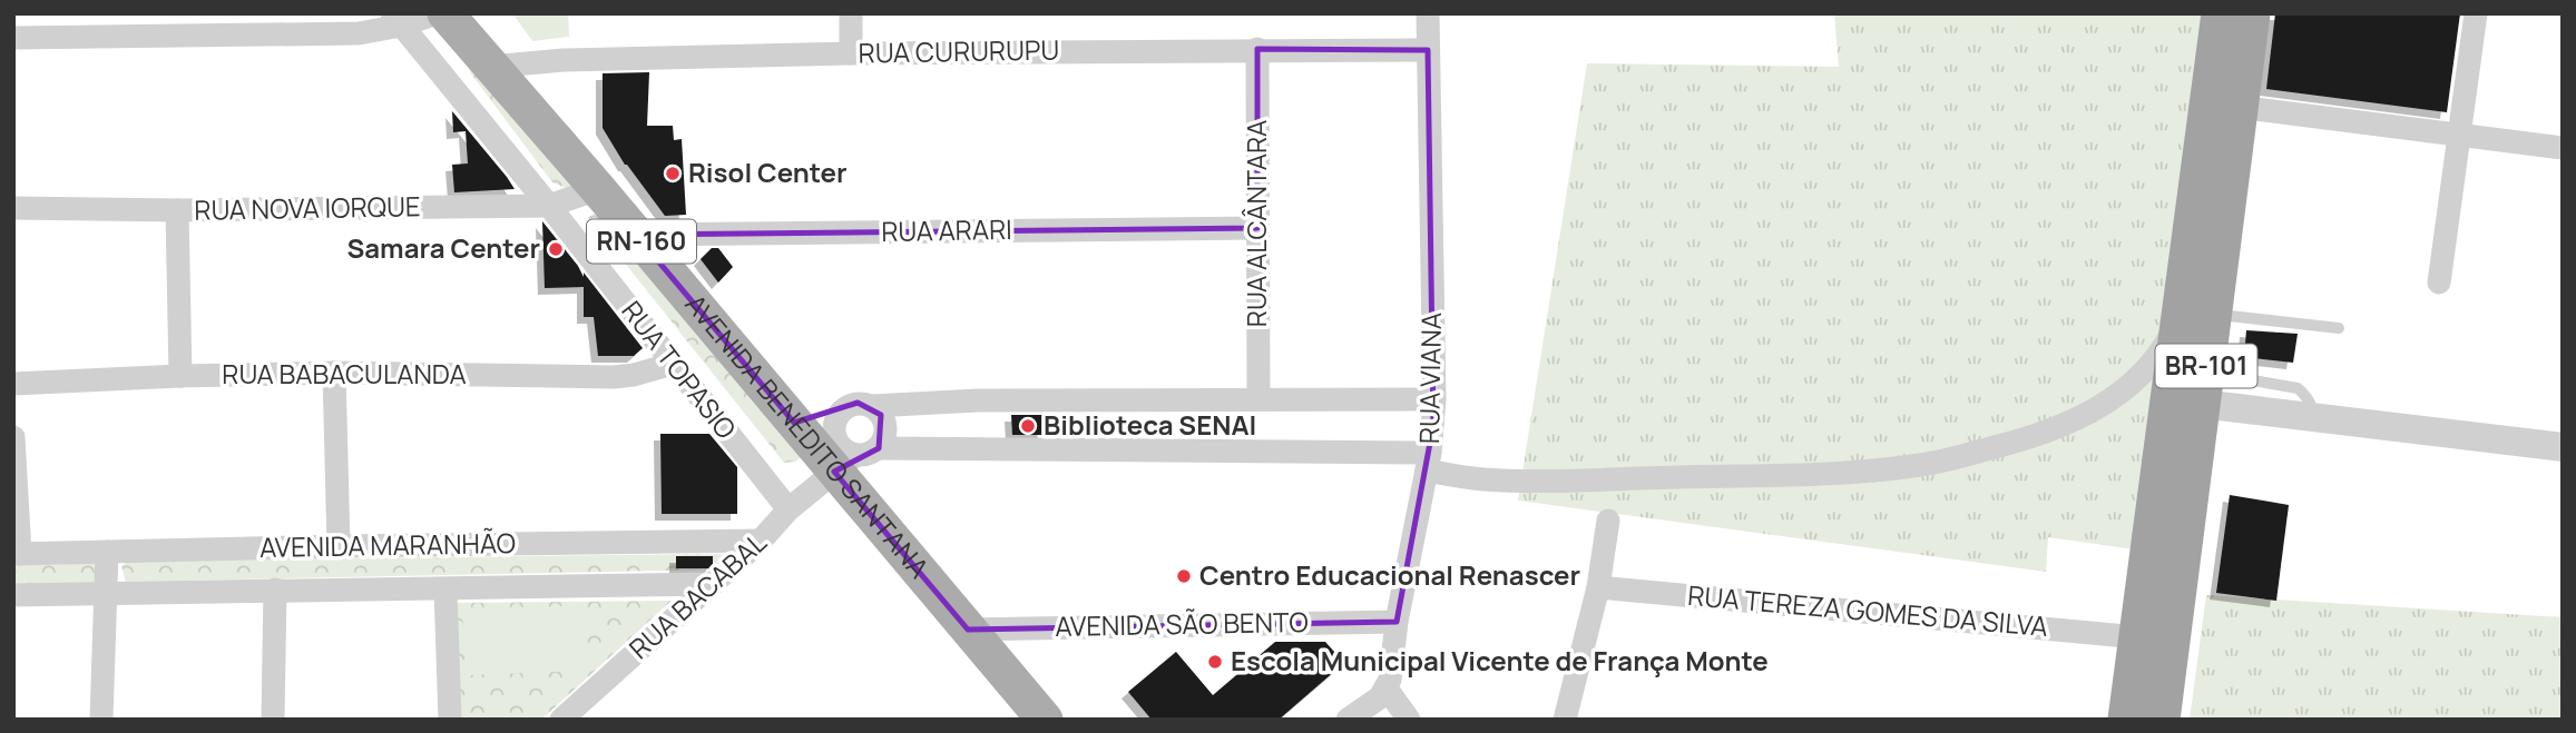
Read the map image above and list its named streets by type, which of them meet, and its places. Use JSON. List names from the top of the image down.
{
  "streets": {
    "highway": ["BR-101"],
    "main road": ["RN-160", "AVENIDA BENEDITO SANTANA"],
    "street": [
      "RUA CURURUPU",
      "RUA NOVA IORQUE",
      "RUA ALCÂNTARA",
      "RUA ARARI",
      "RUA TOPASIO",
      "RUA BABACULANDA",
      "RUA VIANA",
      "AVENIDA MARANHÃO",
      "RUA BACABAL",
      "RUA TEREZA GOMES DA SILVA",
      "AVENIDA SÃO BENTO"
    ]
  },
  "crossings": [
    ["RUA CURURUPU", "RUA ALCÂNTARA"],
    ["RUA CURURUPU", "RUA VIANA"],
    ["RUA CURURUPU", "AVENIDA BENEDITO SANTANA"],
    ["RUA NOVA IORQUE", "RUA TOPASIO"],
    ["RUA NOVA IORQUE", "AVENIDA BENEDITO SANTANA"],
    ["RUA ALCÂNTARA", "RUA ARARI"],
    ["RUA ARARI", "AVENIDA BENEDITO SANTANA"],
    ["BR-101", "RUA TEREZA GOMES DA SILVA"],
    ["RUA TOPASIO", "RUA BABACULANDA"],
    ["RUA TOPASIO", "RUA BACABAL"],
    ["RUA VIANA", "AVENIDA SÃO BENTO"],
    ["AVENIDA BENEDITO SANTANA", "RUA BACABAL"],
    ["AVENIDA BENEDITO SANTANA", "AVENIDA SÃO BENTO"],
    ["AVENIDA MARANHÃO", "RUA BACABAL"]
  ],
  "places": [
    "Risol Center",
    "Samara Center",
    "Biblioteca SENAI",
    "Centro Educacional Renascer",
    "Escola Municipal Vicente de França Monte"
  ]
}
